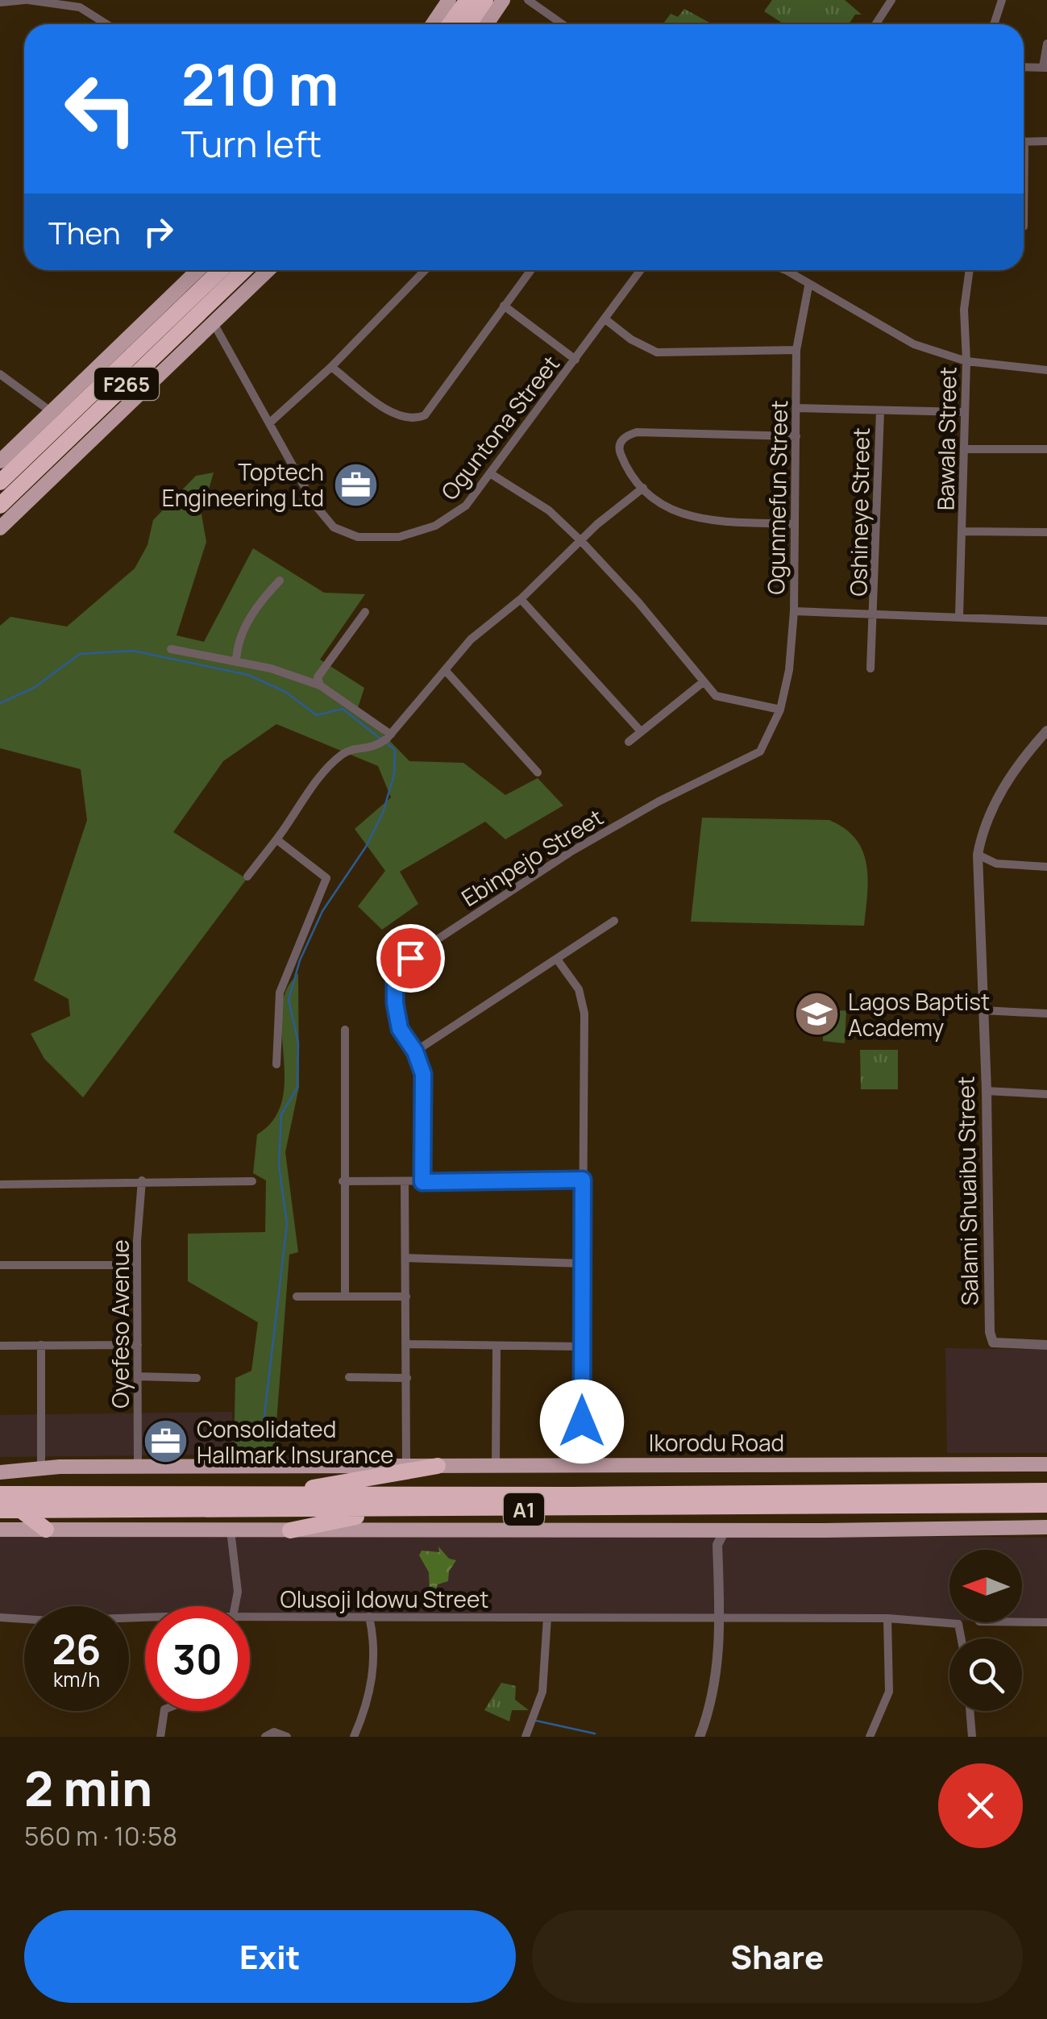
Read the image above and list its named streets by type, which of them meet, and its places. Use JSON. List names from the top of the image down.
{
  "streets": {
    "highway": ["F265", "A1"],
    "main road": ["Ikorodu Road"],
    "street": [
      "Oguntona Street",
      "Bawala Street",
      "Ogunmefun Street",
      "Oshineye Street",
      "Ebinpejo Street",
      "Salami Shuaibu Street",
      "Oyefeso Avenue",
      "Olusoji Idowu Street"
    ]
  },
  "crossings": [
    ["Ogunmefun Street", "Ebinpejo Street"],
    ["Oyefeso Avenue", "Ikorodu Road"]
  ],
  "places": {
    "office": ["Toptech Engineering Ltd", "Consolidated Hallmark Insurance"],
    "school or university": ["Lagos Baptist Academy"]
  },
  "north": "left",
  "page": {
    "turn": ["210 m", "Turn left"],
    "then": "Then",
    "speed": "26 km/h",
    "limit": "30",
    "heading": ["2 min", "560 m · 10:58"],
    "buttons": ["Exit", "Share"]
  }
}
